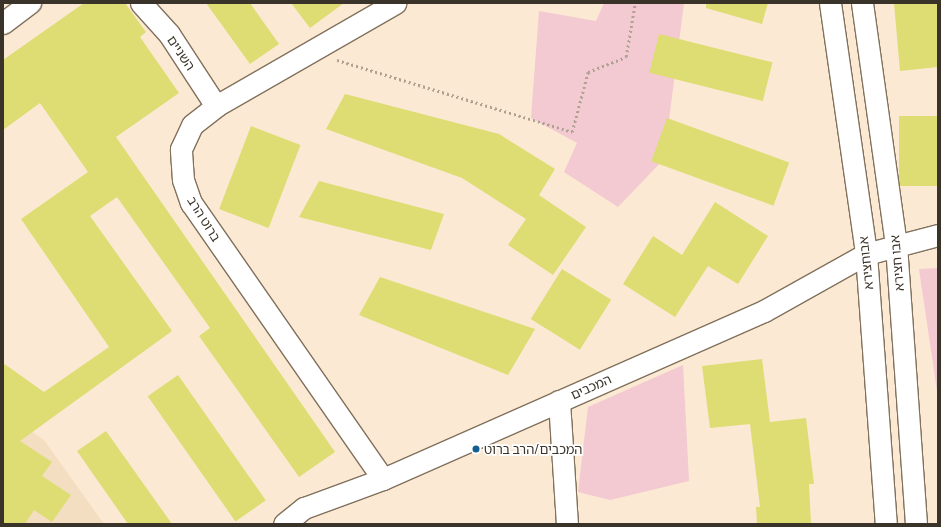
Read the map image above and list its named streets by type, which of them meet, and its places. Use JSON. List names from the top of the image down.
{
  "streets": {
    "street": [
      "השניים",
      "ברוט הרב",
      "אבוחצירא",
      "אבו חצירא",
      "המכבים"
    ]
  },
  "crossings": [
    ["השניים", "ברוט הרב"],
    ["ברוט הרב", "המכבים"],
    ["אבוחצירא", "המכבים"],
    ["אבו חצירא", "המכבים"]
  ],
  "places": ["המכבים/הרב ברוט"]
}
